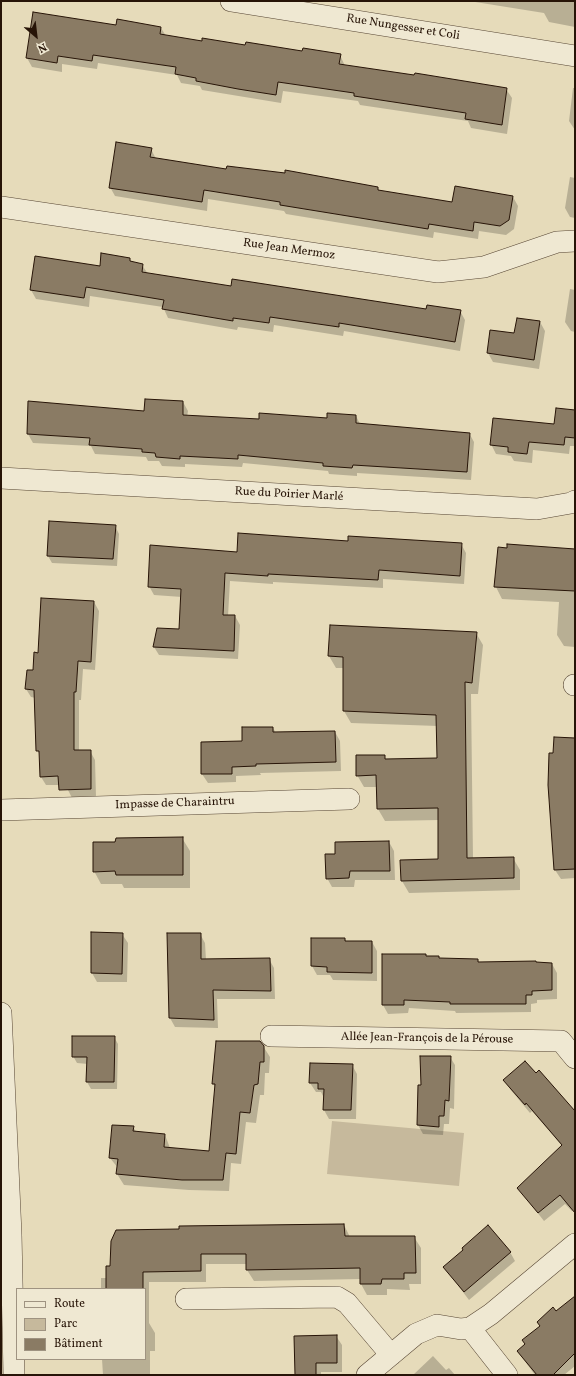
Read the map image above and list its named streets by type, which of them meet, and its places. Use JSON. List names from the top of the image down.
{
  "streets": {
    "street": [
      "Rue Nungesser et Coli",
      "Rue Jean Mermoz",
      "Rue du Poirier Marlé",
      "Impasse de Charaintru",
      "Allée Jean-François de la Pérouse"
    ]
  },
  "legend": ["Route", "Parc", "Bâtiment"],
  "north": "bottom right"
}
